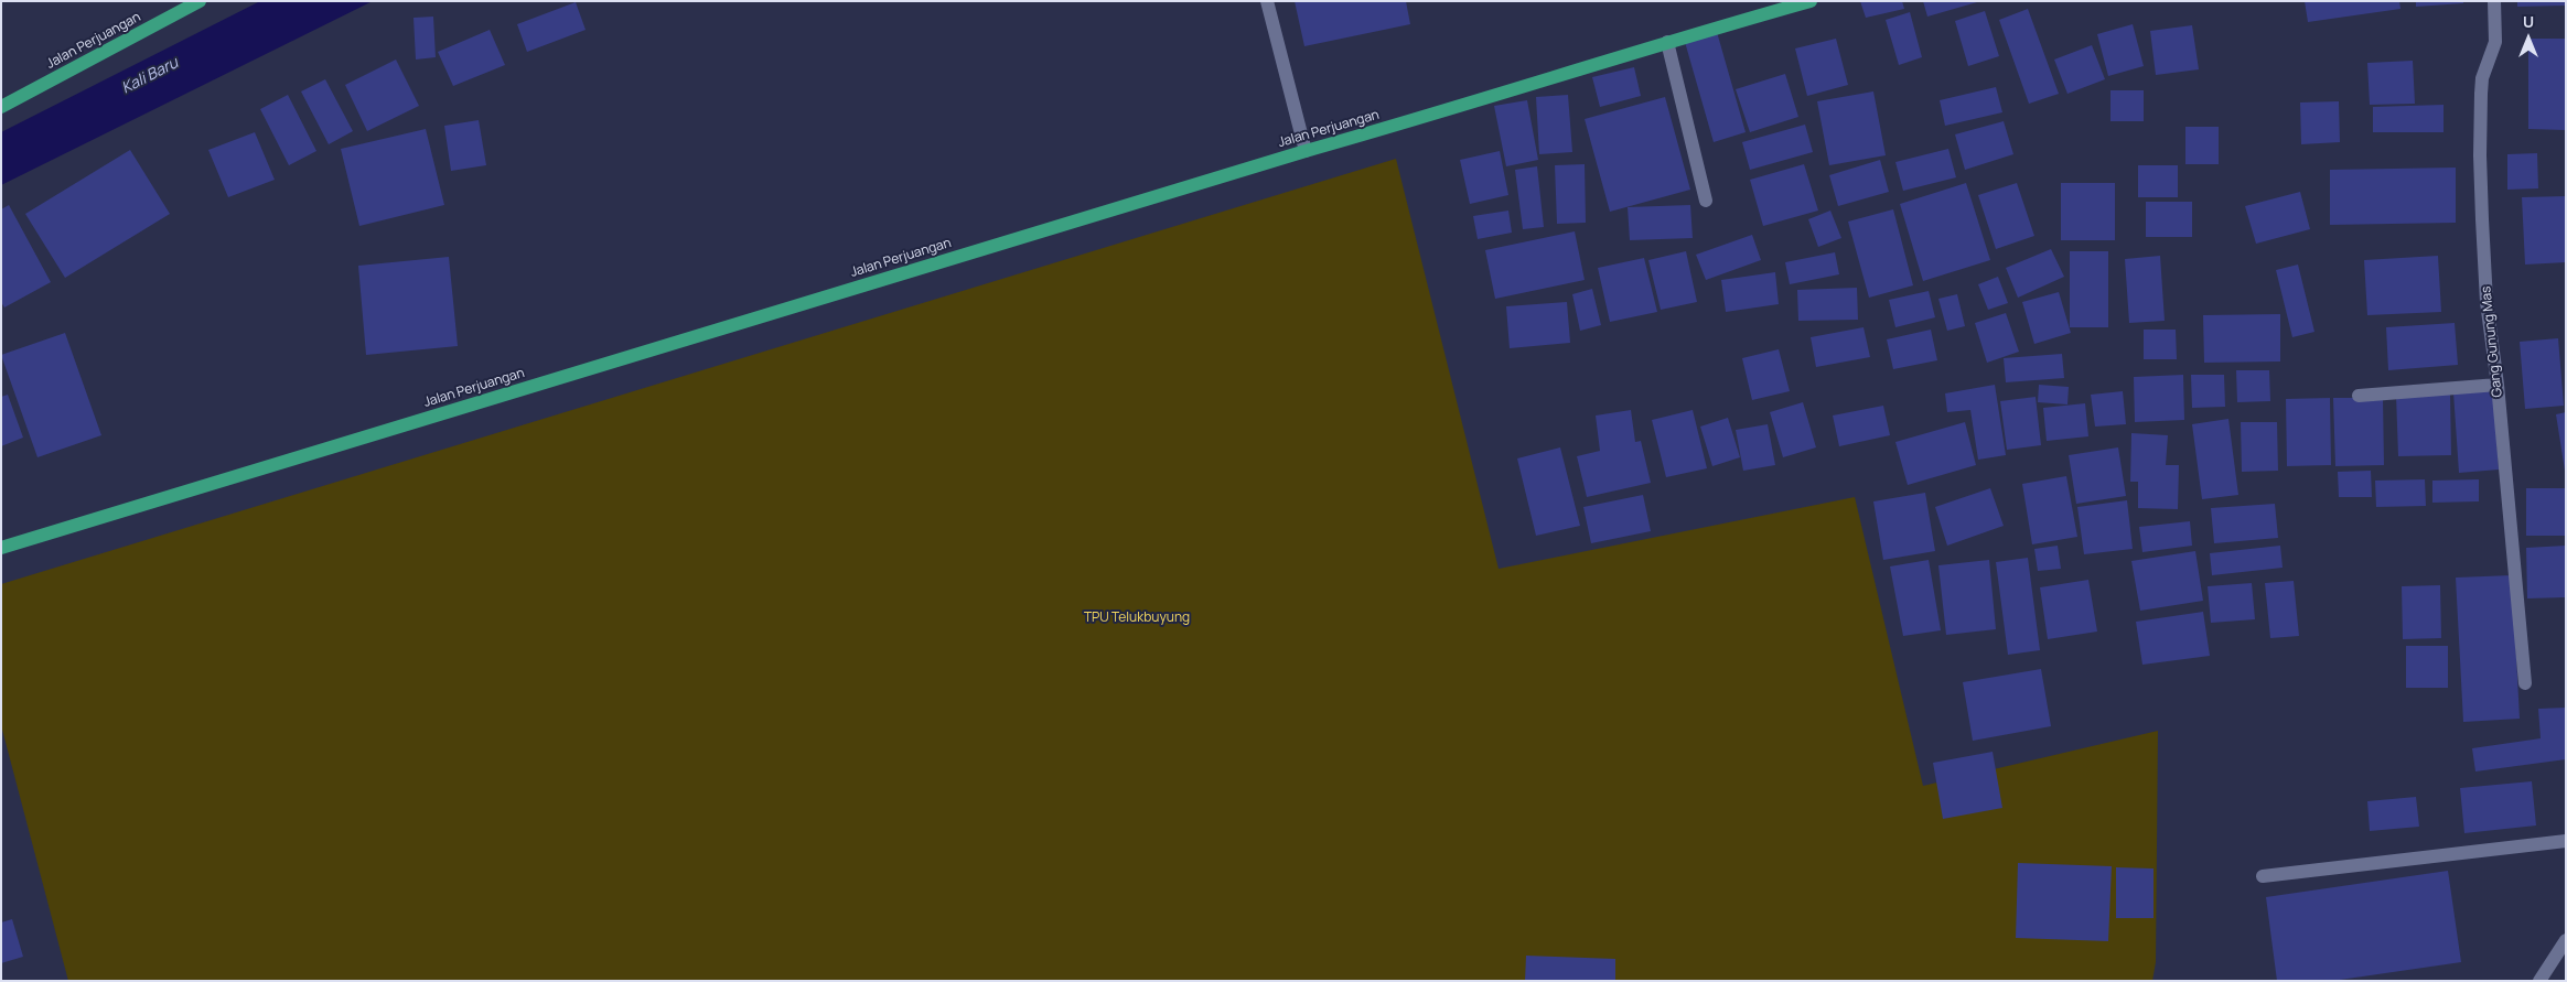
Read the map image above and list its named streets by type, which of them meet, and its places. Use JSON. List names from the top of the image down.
{
  "streets": {
    "main road": ["Jalan Perjuangan"],
    "street": ["Gang Gunung Mas"]
  },
  "water": ["Kali Baru"],
  "parks": ["TPU Telukbuyung"],
  "north": "top"
}
